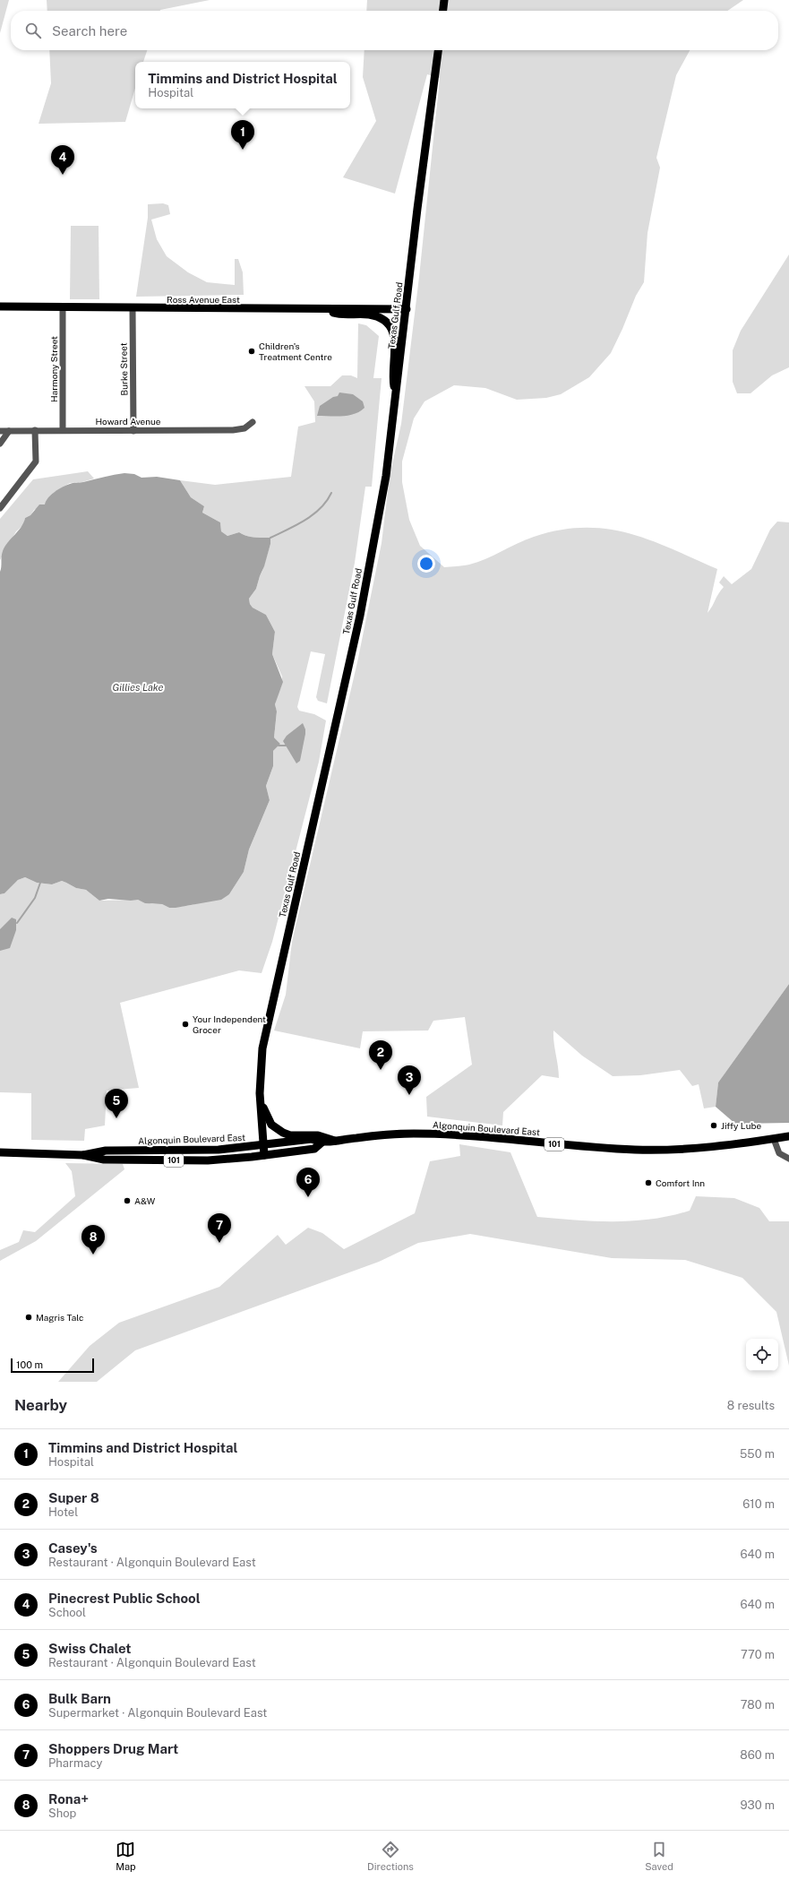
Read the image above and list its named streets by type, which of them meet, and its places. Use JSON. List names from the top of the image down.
{
  "streets": {
    "main road": [
      "Ross Avenue East",
      "Texas Gulf Road",
      "Algonquin Boulevard East",
      "101"
    ],
    "street": ["Harmony Street", "Burke Street", "Howard Avenue"]
  },
  "crossings": [
    ["Ross Avenue East", "Texas Gulf Road"],
    ["Ross Avenue East", "Harmony Street"],
    ["Ross Avenue East", "Burke Street"],
    ["Texas Gulf Road", "Algonquin Boulevard East"],
    ["Harmony Street", "Howard Avenue"],
    ["Burke Street", "Howard Avenue"],
    ["Algonquin Boulevard East", "101"]
  ],
  "water": ["Gillies Lake"],
  "places": [
    "Children's Treatment Centre",
    "Your Independent Grocer",
    "Jiffy Lube",
    "Comfort Inn",
    "A&W",
    "Magris Talc"
  ],
  "scale_bar": "100 m",
  "page": {
    "search": "Search here",
    "popup": ["Timmins and District Hospital", "Hospital"],
    "pins": [
      "1",
      "4",
      "2",
      "3",
      "5",
      "6",
      "7",
      "8"
    ],
    "scale": "100 m",
    "heading": ["Nearby", "8 results"],
    "list": [
      {
        "mark": "1",
        "name": "Timmins and District Hospital",
        "note": "Hospital",
        "value": "550 m"
      },
      {
        "mark": "2",
        "name": "Super 8",
        "note": "Hotel",
        "value": "610 m"
      },
      {
        "mark": "3",
        "name": "Casey's",
        "note": "Restaurant · Algonquin Boulevard East",
        "value": "640 m"
      },
      {
        "mark": "4",
        "name": "Pinecrest Public School",
        "note": "School",
        "value": "640 m"
      },
      {
        "mark": "5",
        "name": "Swiss Chalet",
        "note": "Restaurant · Algonquin Boulevard East",
        "value": "770 m"
      },
      {
        "mark": "6",
        "name": "Bulk Barn",
        "note": "Supermarket · Algonquin Boulevard East",
        "value": "780 m"
      },
      {
        "mark": "7",
        "name": "Shoppers Drug Mart",
        "note": "Pharmacy",
        "value": "860 m"
      },
      {
        "mark": "8",
        "name": "Rona+",
        "note": "Shop",
        "value": "930 m"
      }
    ],
    "nav": ["Map", "Directions", "Saved"]
  }
}
